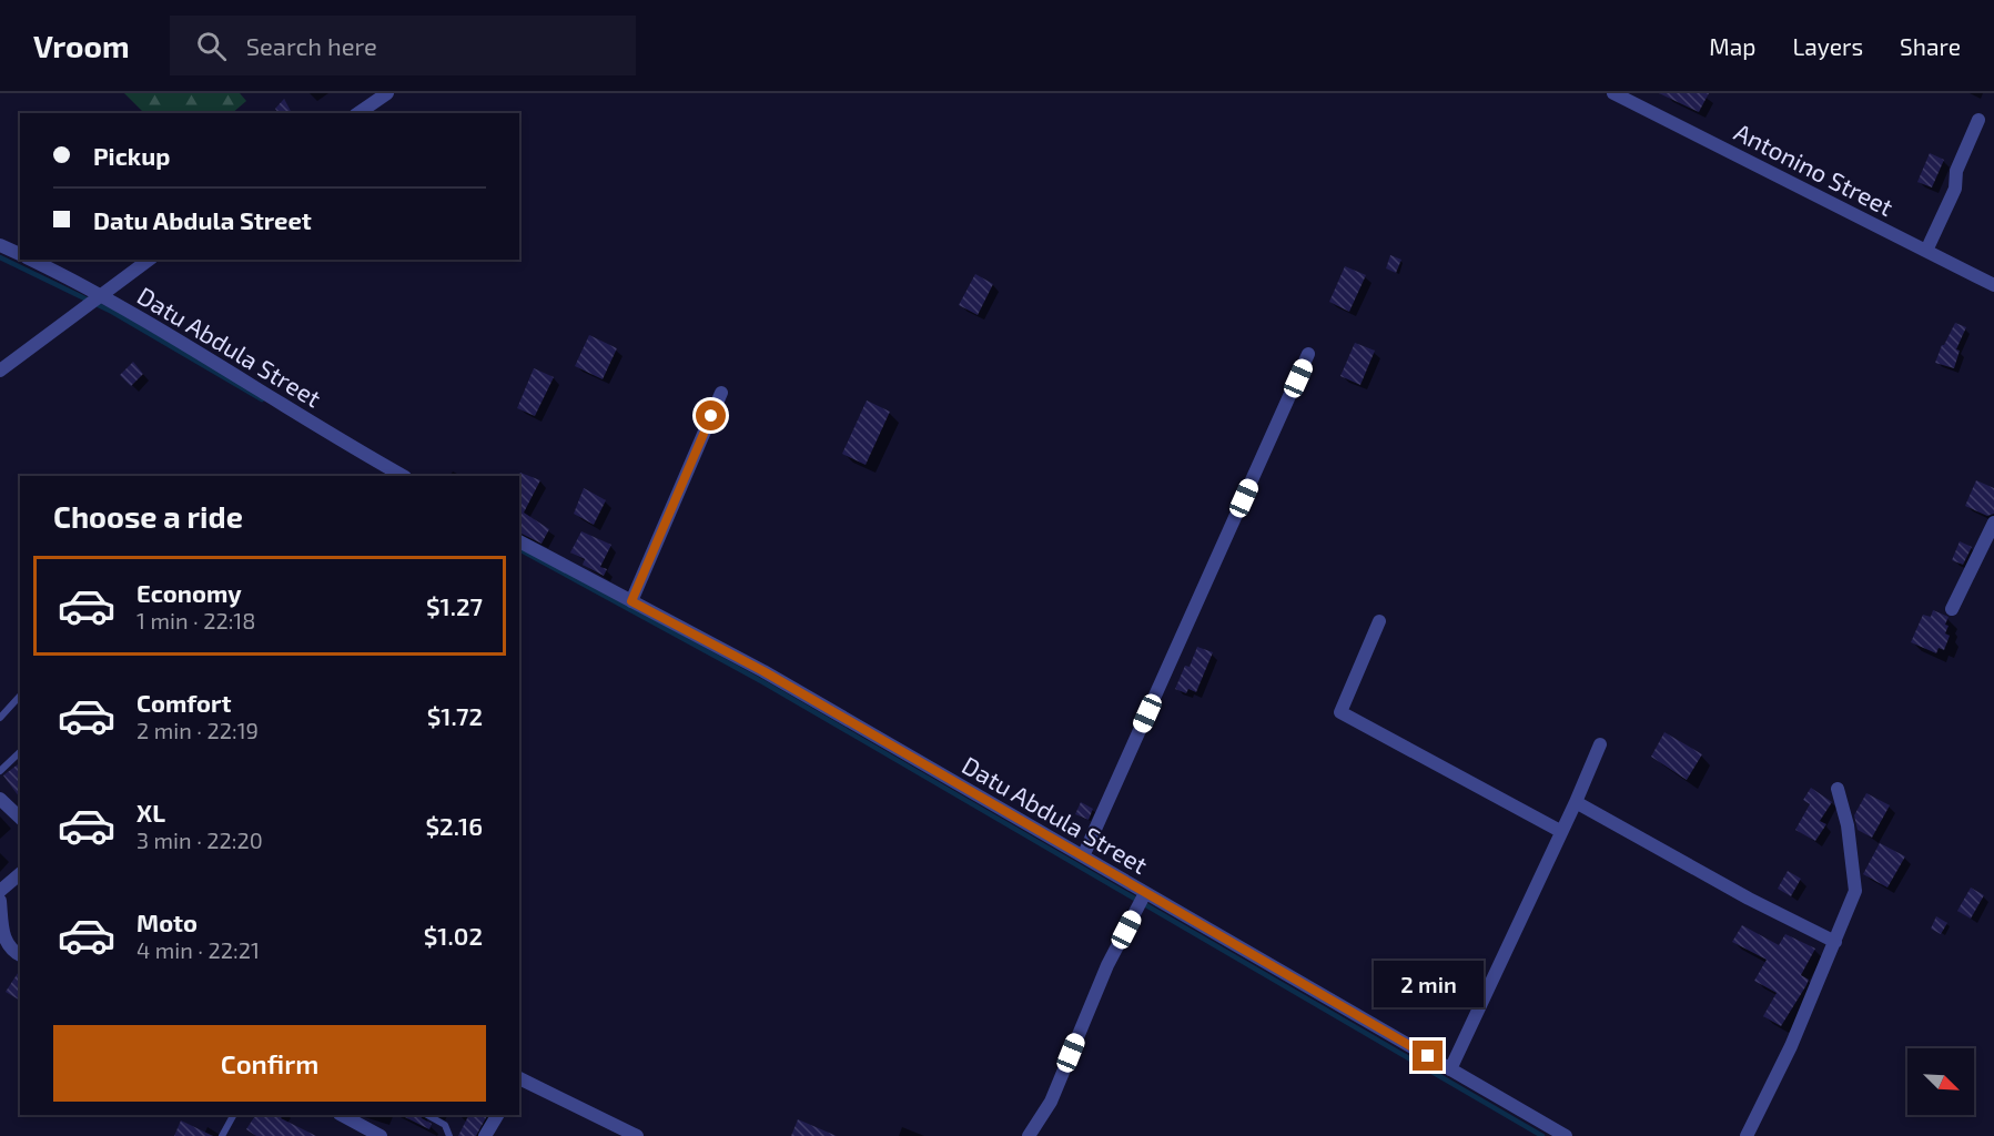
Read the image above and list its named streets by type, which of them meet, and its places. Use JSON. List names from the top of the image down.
{
  "streets": {
    "street": ["Antonino Street", "Datu Abdula Street"]
  },
  "north": "bottom right",
  "page": {
    "header": "Vroom",
    "search": "Search here",
    "nav": ["Map", "Layers", "Share"],
    "banner": ["Pickup", "Datu Abdula Street"],
    "heading": "Choose a ride",
    "list": [
      {
        "name": "Economy",
        "note": "1 min · 22:18",
        "value": "$1.27"
      },
      {
        "name": "Comfort",
        "note": "2 min · 22:19",
        "value": "$1.72"
      },
      {
        "name": "XL",
        "note": "3 min · 22:20",
        "value": "$2.16"
      },
      {
        "name": "Moto",
        "note": "4 min · 22:21",
        "value": "$1.02"
      }
    ],
    "bubble": "2 min",
    "buttons": "Confirm"
  }
}
